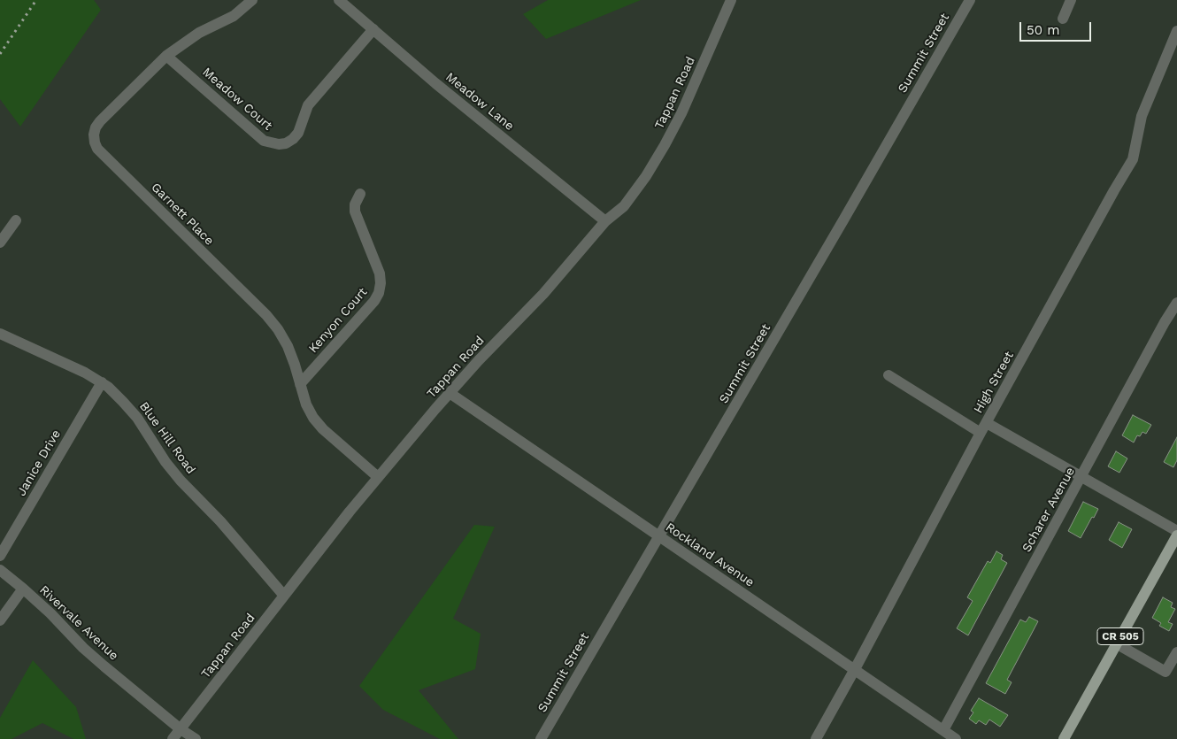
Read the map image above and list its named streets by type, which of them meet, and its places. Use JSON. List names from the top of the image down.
{
  "streets": {
    "main road": ["CR 505"],
    "street": [
      "Summit Street",
      "Tappan Road",
      "Meadow Court",
      "Meadow Lane",
      "Garnett Place",
      "Kenyon Court",
      "High Street",
      "Blue Hill Road",
      "Janice Drive",
      "Scharer Avenue",
      "Rockland Avenue",
      "Rivervale Avenue"
    ]
  },
  "crossings": [
    ["Summit Street", "Rockland Avenue"],
    ["Tappan Road", "Meadow Lane"],
    ["Tappan Road", "Garnett Place"],
    ["Tappan Road", "Blue Hill Road"],
    ["Tappan Road", "Rockland Avenue"],
    ["Tappan Road", "Rivervale Avenue"],
    ["Meadow Court", "Meadow Lane"],
    ["Meadow Court", "Garnett Place"],
    ["Garnett Place", "Kenyon Court"],
    ["High Street", "Rockland Avenue"],
    ["Blue Hill Road", "Janice Drive"],
    ["Scharer Avenue", "Rockland Avenue"]
  ],
  "scale_bar": "50 m"
}
